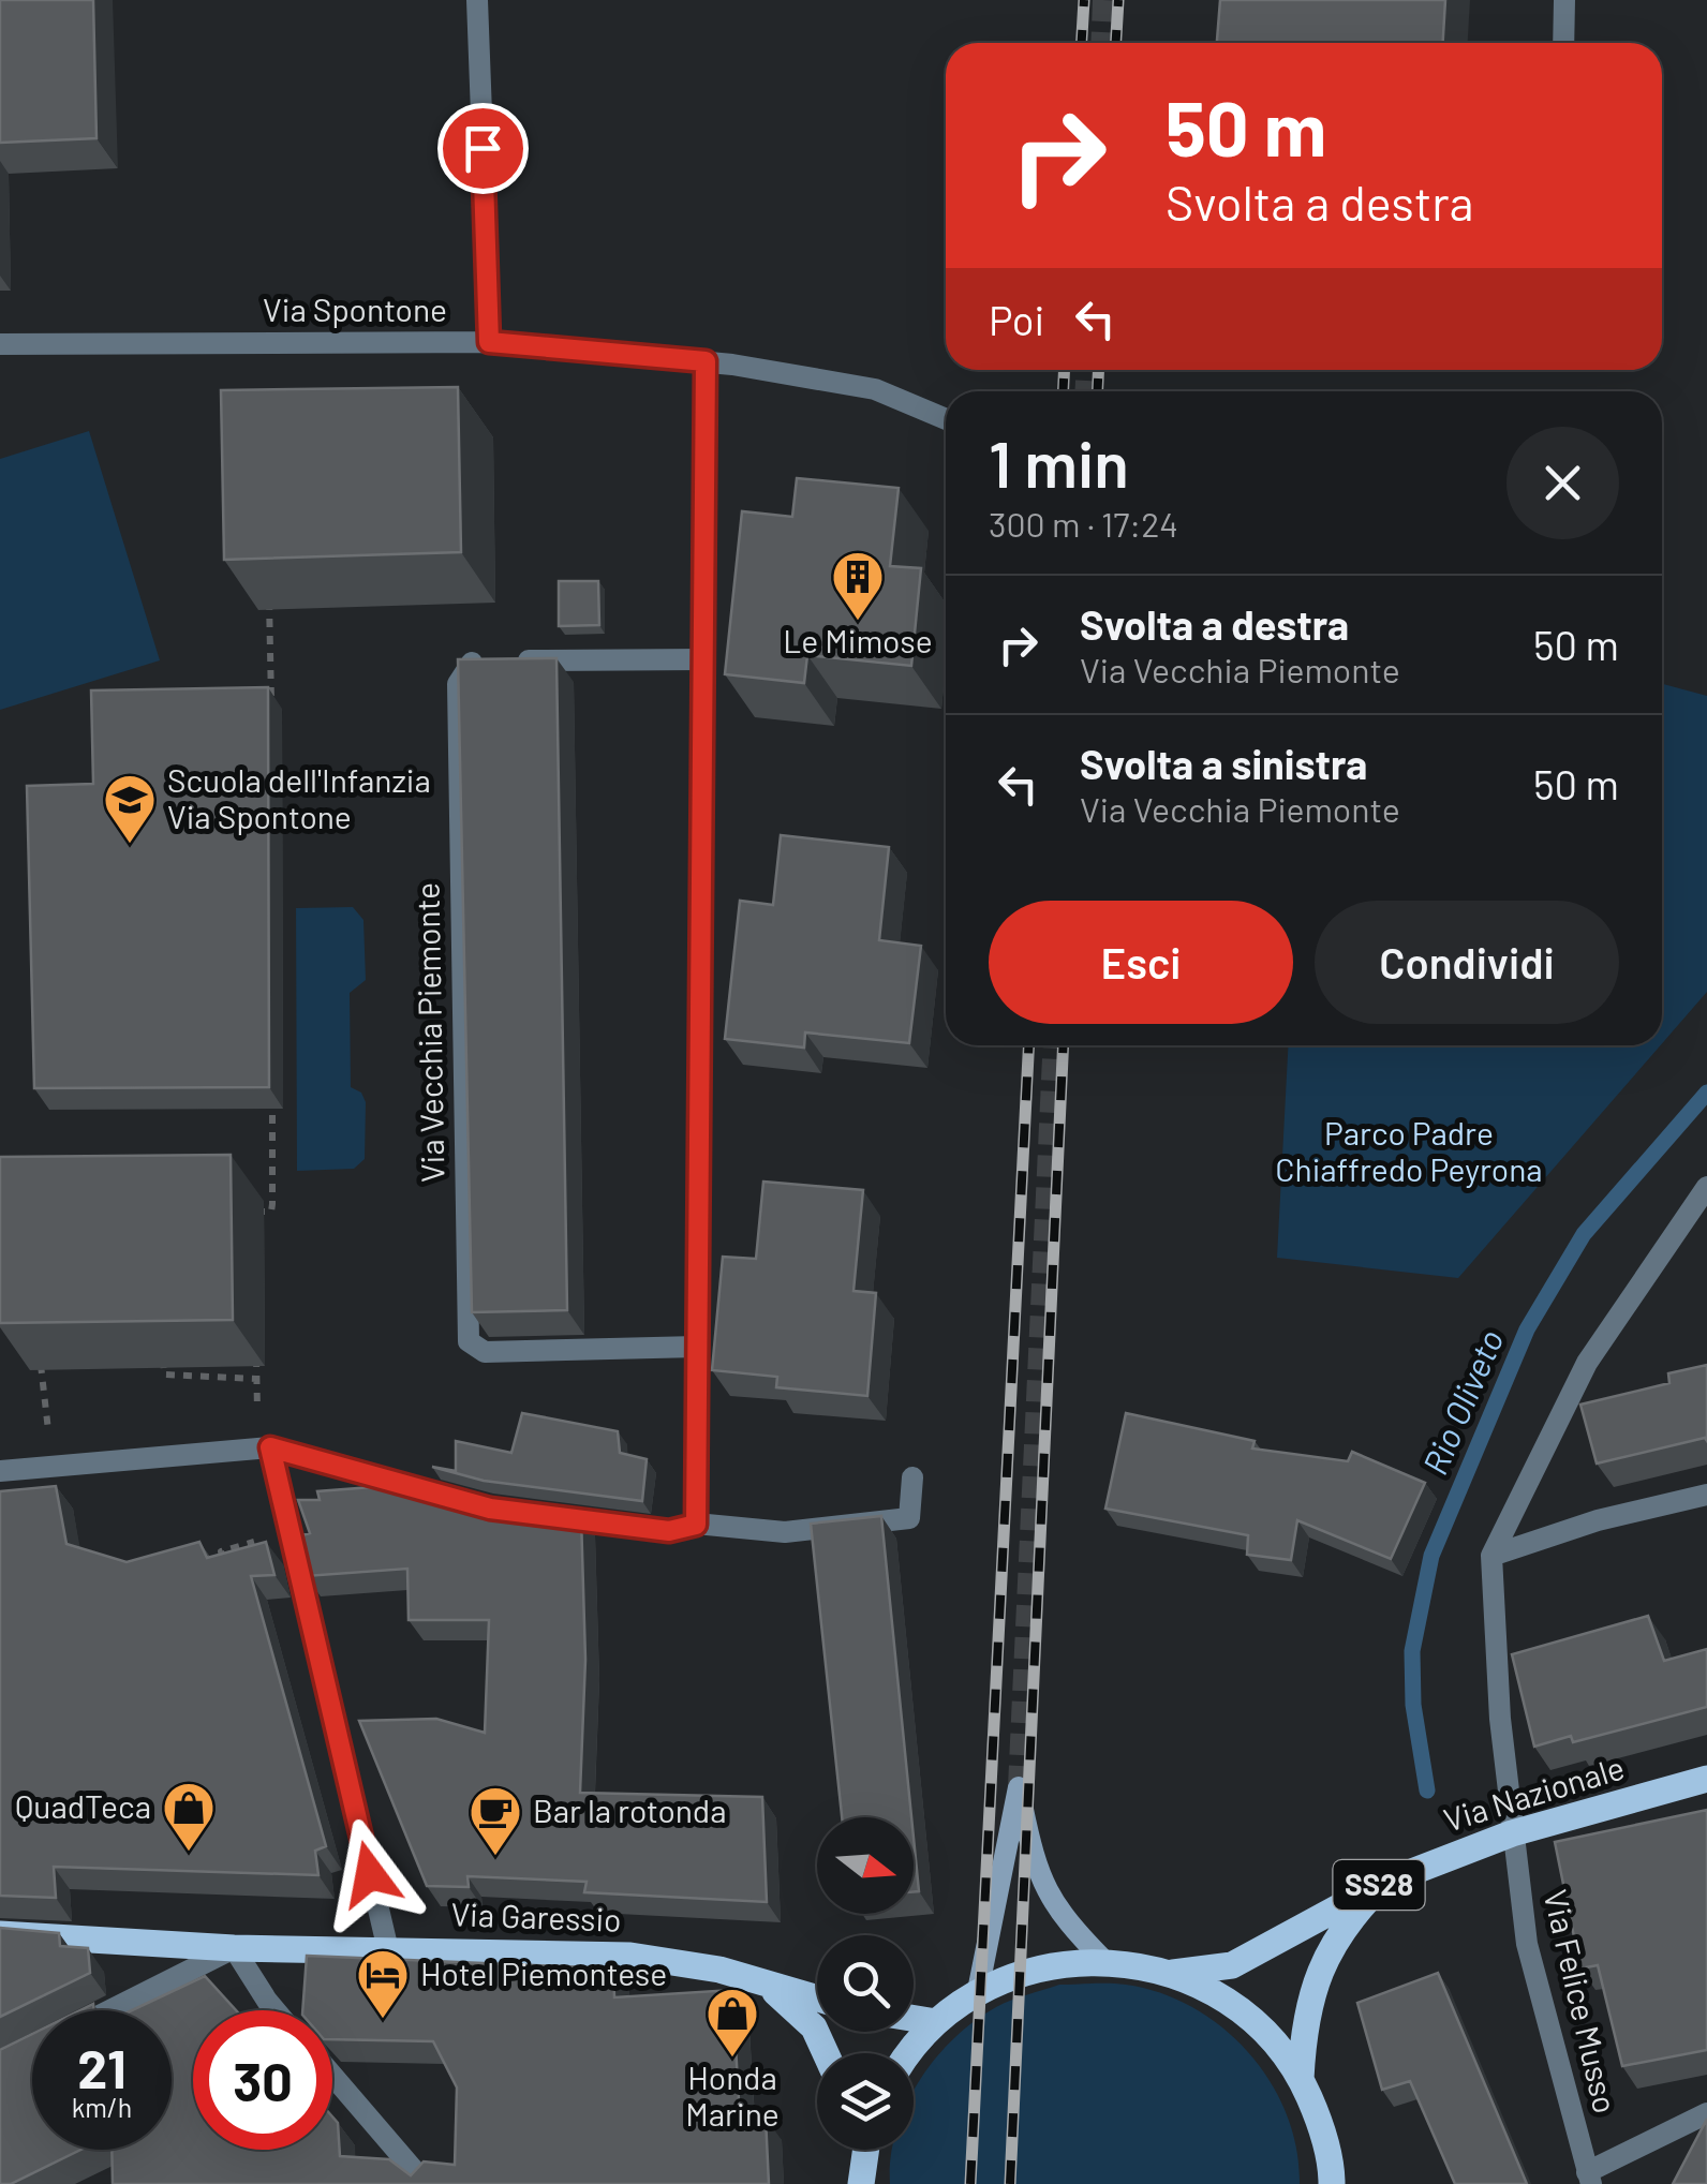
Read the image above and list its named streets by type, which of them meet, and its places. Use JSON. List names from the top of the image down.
{
  "streets": {
    "main road": ["Via Nazionale", "SS28", "Via Garessio"],
    "street": ["Via Spontone", "Via Vecchia Piemonte", "Via Felice Musso"]
  },
  "crossings": [
    ["Via Nazionale", "Via Felice Musso"]
  ],
  "water": ["Rio Oliveto"],
  "parks": ["Parco Padre Chiaffredo Peyrona"],
  "places": {
    "building": ["Le Mimose"],
    "school or university": ["Scuola dell'Infanzia Via Spontone"],
    "shop": ["QuadTeca", "Honda Marine"],
    "cafe": ["Bar la rotonda"],
    "hotel": ["Hotel Piemontese"]
  },
  "north": "right",
  "page": {
    "turn": ["50 m", "Svolta a destra"],
    "then": "Poi",
    "heading": ["1 min", "300 m · 17:24"],
    "list": [
      {
        "name": "Svolta a destra",
        "note": "Via Vecchia Piemonte",
        "value": "50 m"
      },
      {
        "name": "Svolta a sinistra",
        "note": "Via Vecchia Piemonte",
        "value": "50 m"
      }
    ],
    "buttons": ["Esci", "Condividi"],
    "speed": "21 km/h",
    "limit": "30"
  }
}
